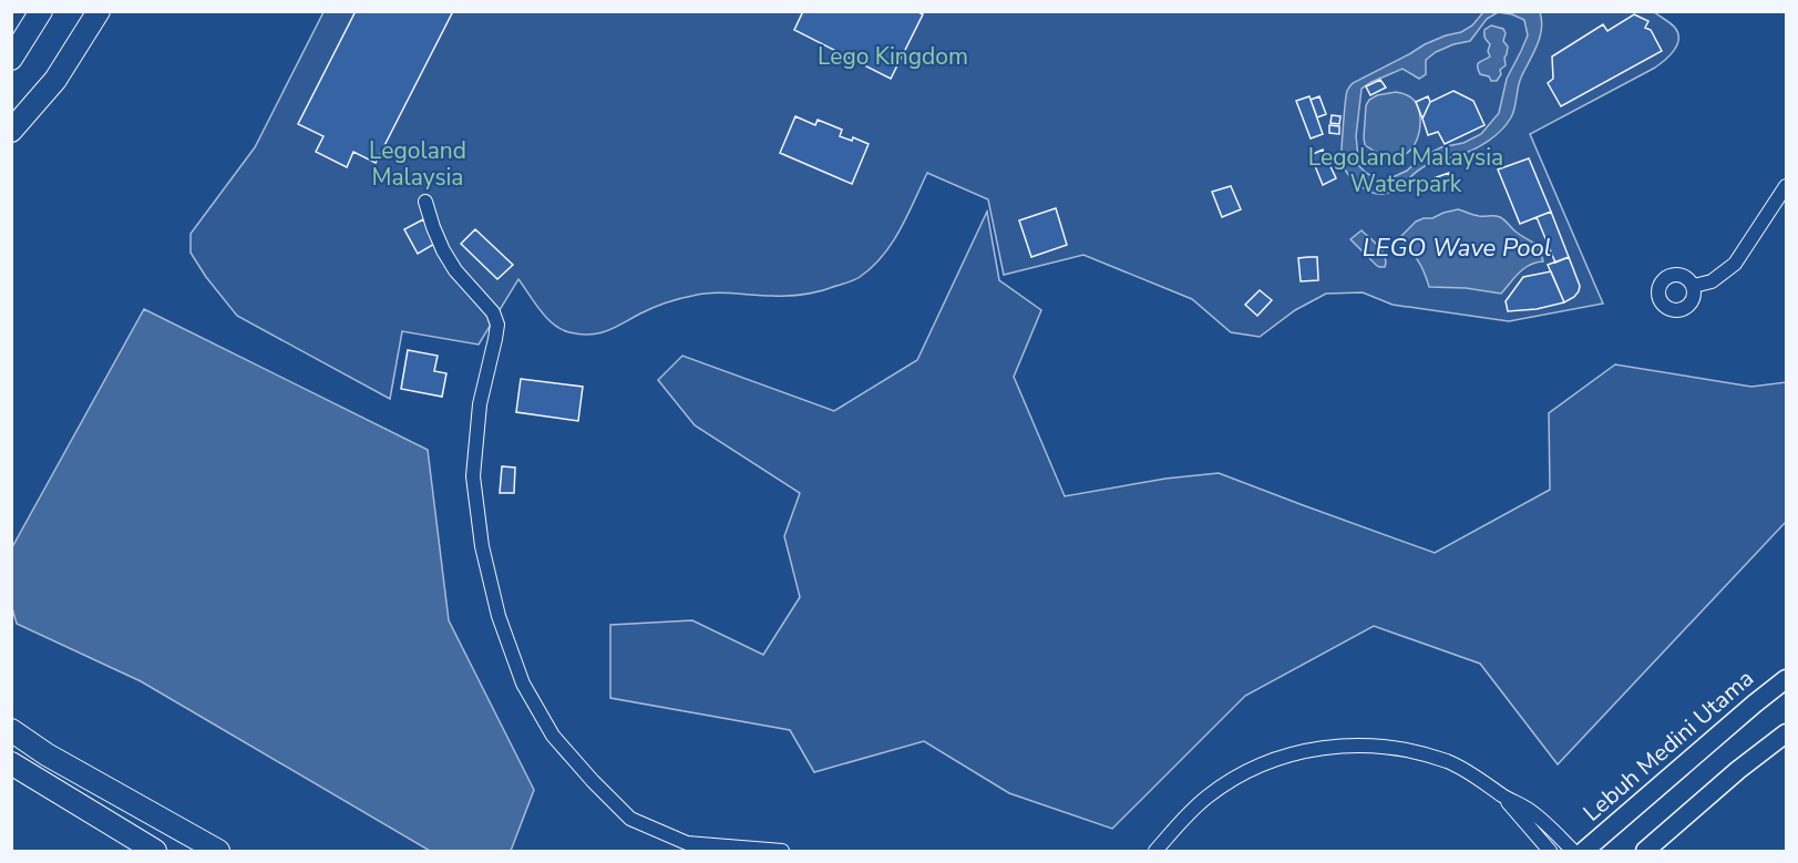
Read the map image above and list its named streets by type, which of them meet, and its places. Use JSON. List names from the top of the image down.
{
  "streets": {
    "main road": ["Lebuh Medini Utama"]
  },
  "water": ["LEGO Wave Pool"],
  "parks": ["Lego Kingdom", "Legoland Malaysia", "Legoland Malaysia Waterpark"]
}
